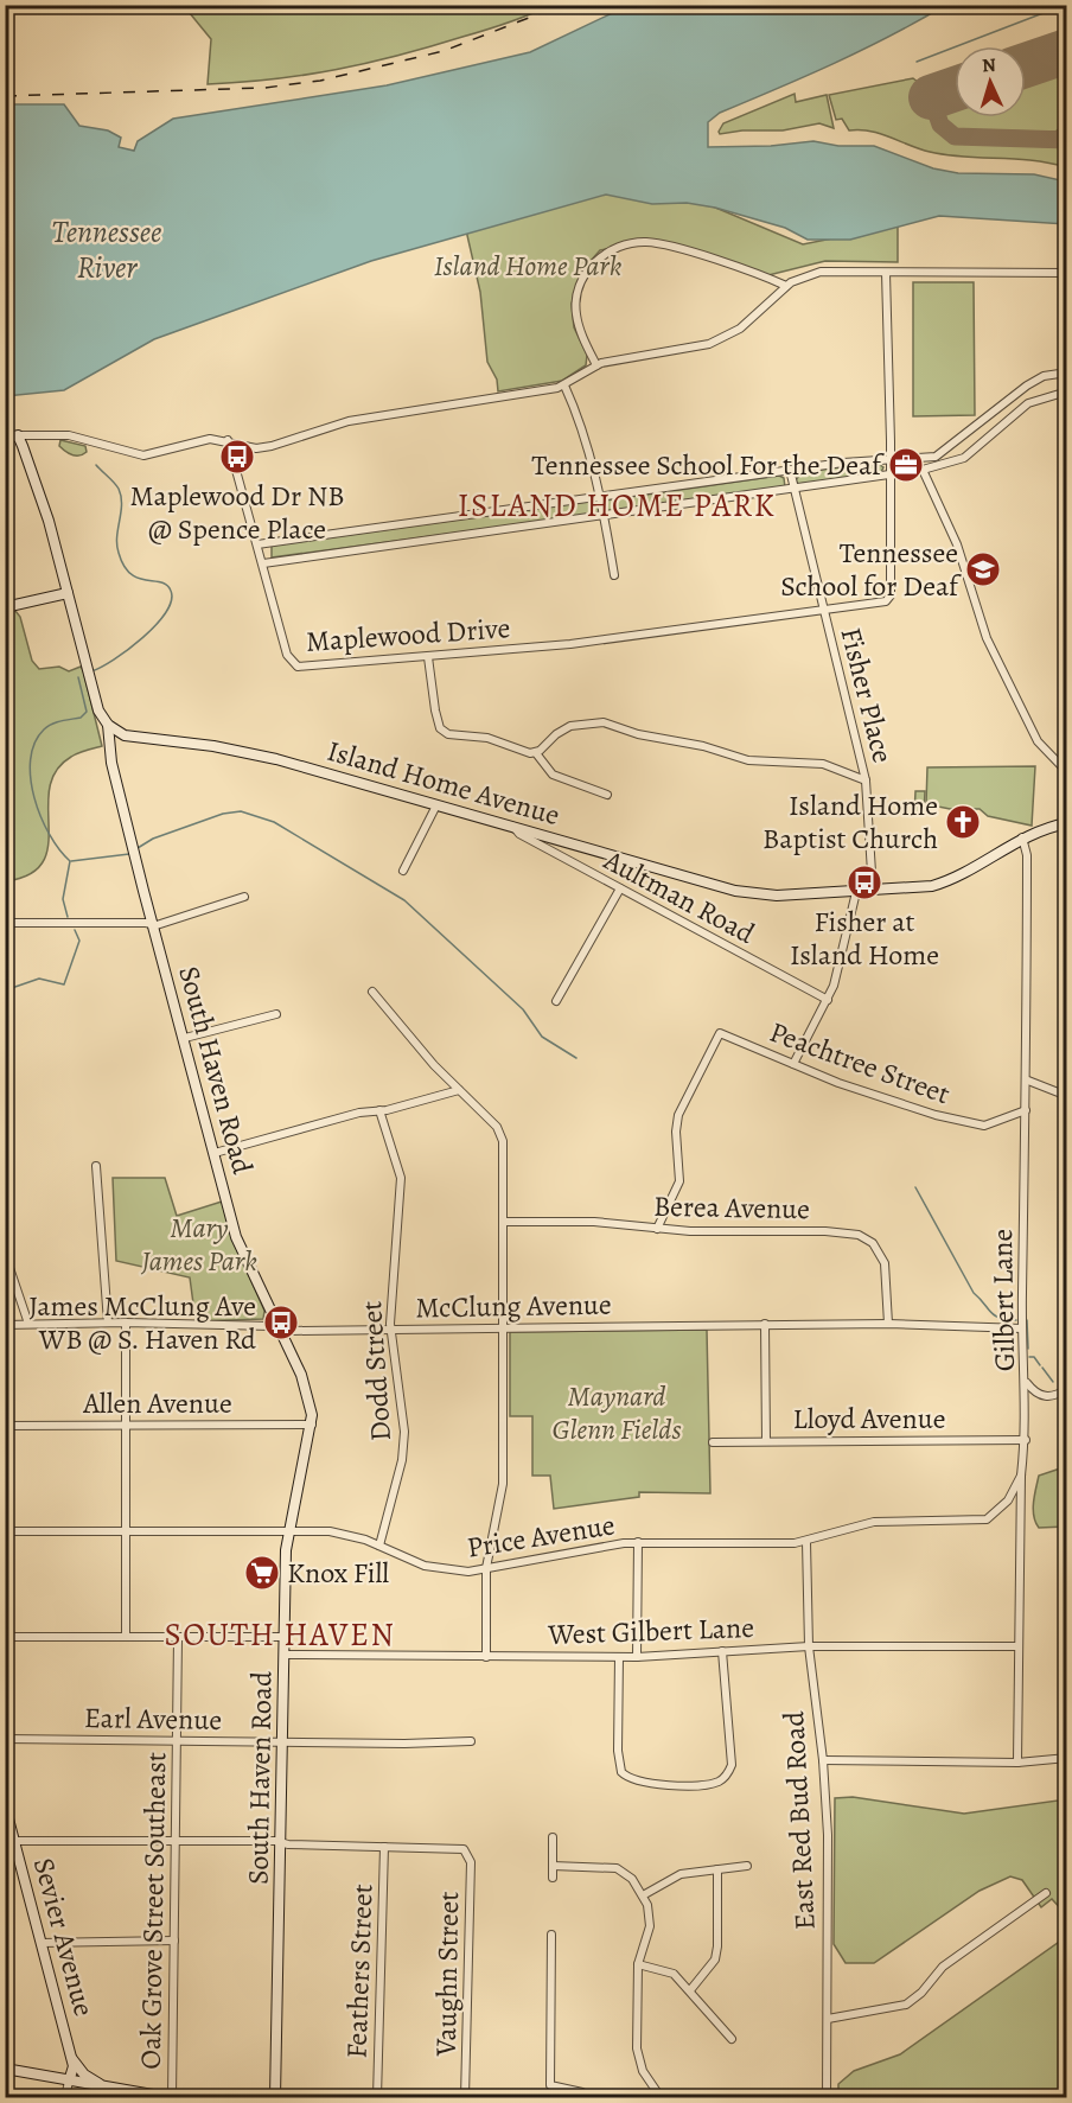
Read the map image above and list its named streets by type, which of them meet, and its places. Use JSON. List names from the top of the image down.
{
  "streets": {
    "street": [
      "Maplewood Drive",
      "Fisher Place",
      "Island Home Avenue",
      "Aultman Road",
      "Peachtree Street",
      "South Haven Road",
      "Berea Avenue",
      "Gilbert Lane",
      "McClung Avenue",
      "Dodd Street",
      "Allen Avenue",
      "Lloyd Avenue",
      "Price Avenue",
      "West Gilbert Lane",
      "Earl Avenue",
      "East Red Bud Road",
      "Oak Grove Street Southeast",
      "Sevier Avenue",
      "Feathers Street",
      "Vaughn Street"
    ]
  },
  "crossings": [
    ["Maplewood Drive", "Fisher Place"],
    ["Fisher Place", "Island Home Avenue"],
    ["Island Home Avenue", "Aultman Road"],
    ["Island Home Avenue", "South Haven Road"],
    ["Island Home Avenue", "Gilbert Lane"],
    ["Peachtree Street", "Berea Avenue"],
    ["Peachtree Street", "Gilbert Lane"],
    ["South Haven Road", "McClung Avenue"],
    ["South Haven Road", "Allen Avenue"],
    ["South Haven Road", "Price Avenue"],
    ["South Haven Road", "West Gilbert Lane"],
    ["South Haven Road", "Earl Avenue"],
    ["Berea Avenue", "McClung Avenue"],
    ["Gilbert Lane", "McClung Avenue"],
    ["Gilbert Lane", "Lloyd Avenue"],
    ["Gilbert Lane", "Price Avenue"],
    ["Gilbert Lane", "West Gilbert Lane"],
    ["McClung Avenue", "Dodd Street"],
    ["Dodd Street", "Price Avenue"],
    ["Price Avenue", "East Red Bud Road"],
    ["West Gilbert Lane", "East Red Bud Road"],
    ["Earl Avenue", "Oak Grove Street Southeast"],
    ["Feathers Street", "Vaughn Street"]
  ],
  "districts": ["ISLAND HOME PARK", "SOUTH HAVEN"],
  "water": ["Tennessee River"],
  "parks": ["Island Home Park", "Mary James Park", "Maynard Glenn Fields"],
  "places": {
    "bus stop": ["Maplewood Dr NB @ Spence Place", "Fisher at Island Home", "James McClung Ave WB @ S. Haven Rd"],
    "office": ["Tennessee School For the Deaf"],
    "school or university": ["Tennessee School for Deaf"],
    "church": ["Island Home Baptist Church"],
    "supermarket": ["Knox Fill"]
  },
  "north": "top"
}
